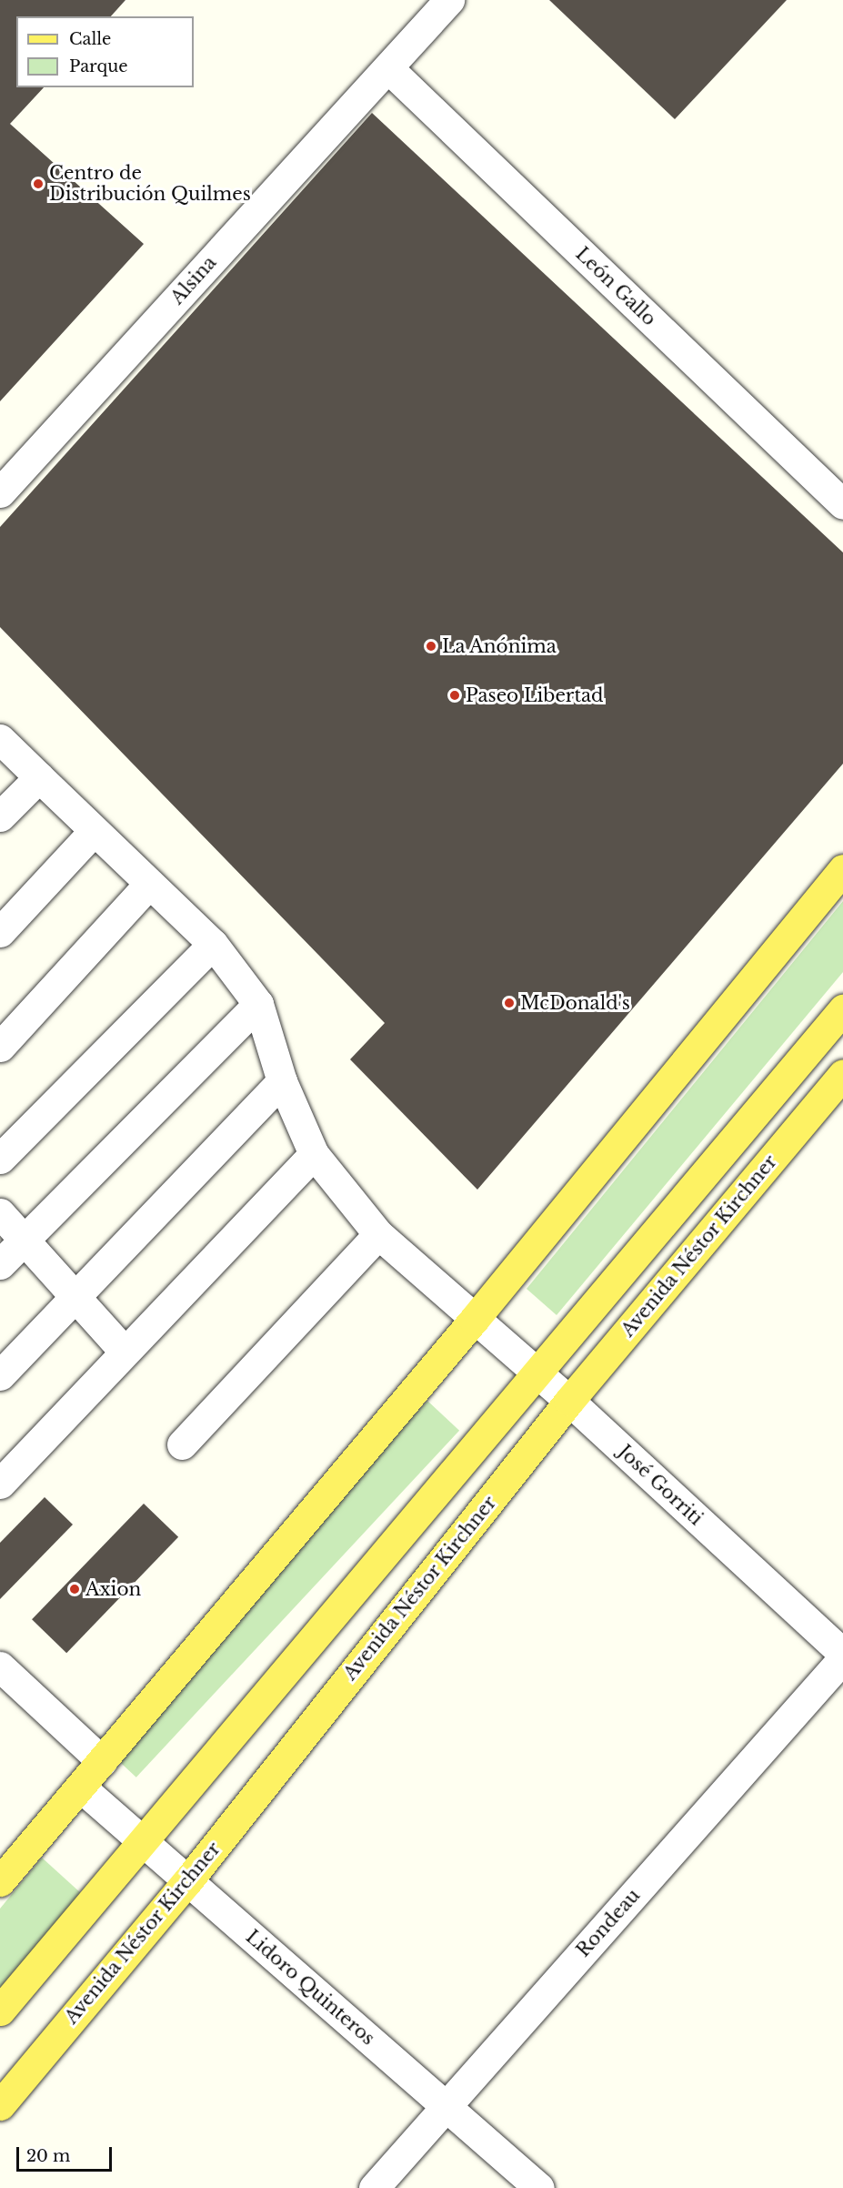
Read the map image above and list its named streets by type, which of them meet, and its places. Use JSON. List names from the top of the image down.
{
  "streets": {
    "main road": ["Avenida Néstor Kirchner"],
    "street": [
      "Alsina",
      "León Gallo",
      "José Gorriti",
      "Rondeau",
      "Lidoro Quinteros"
    ]
  },
  "crossings": [
    ["Alsina", "León Gallo"],
    ["Avenida Néstor Kirchner", "José Gorriti"],
    ["Avenida Néstor Kirchner", "Lidoro Quinteros"],
    ["José Gorriti", "Rondeau"],
    ["Rondeau", "Lidoro Quinteros"]
  ],
  "places": [
    "Centro de Distribución Quilmes",
    "La Anónima",
    "Paseo Libertad",
    "McDonald's",
    "Axion"
  ],
  "legend": ["Calle", "Parque"],
  "scale_bar": "20 m"
}
